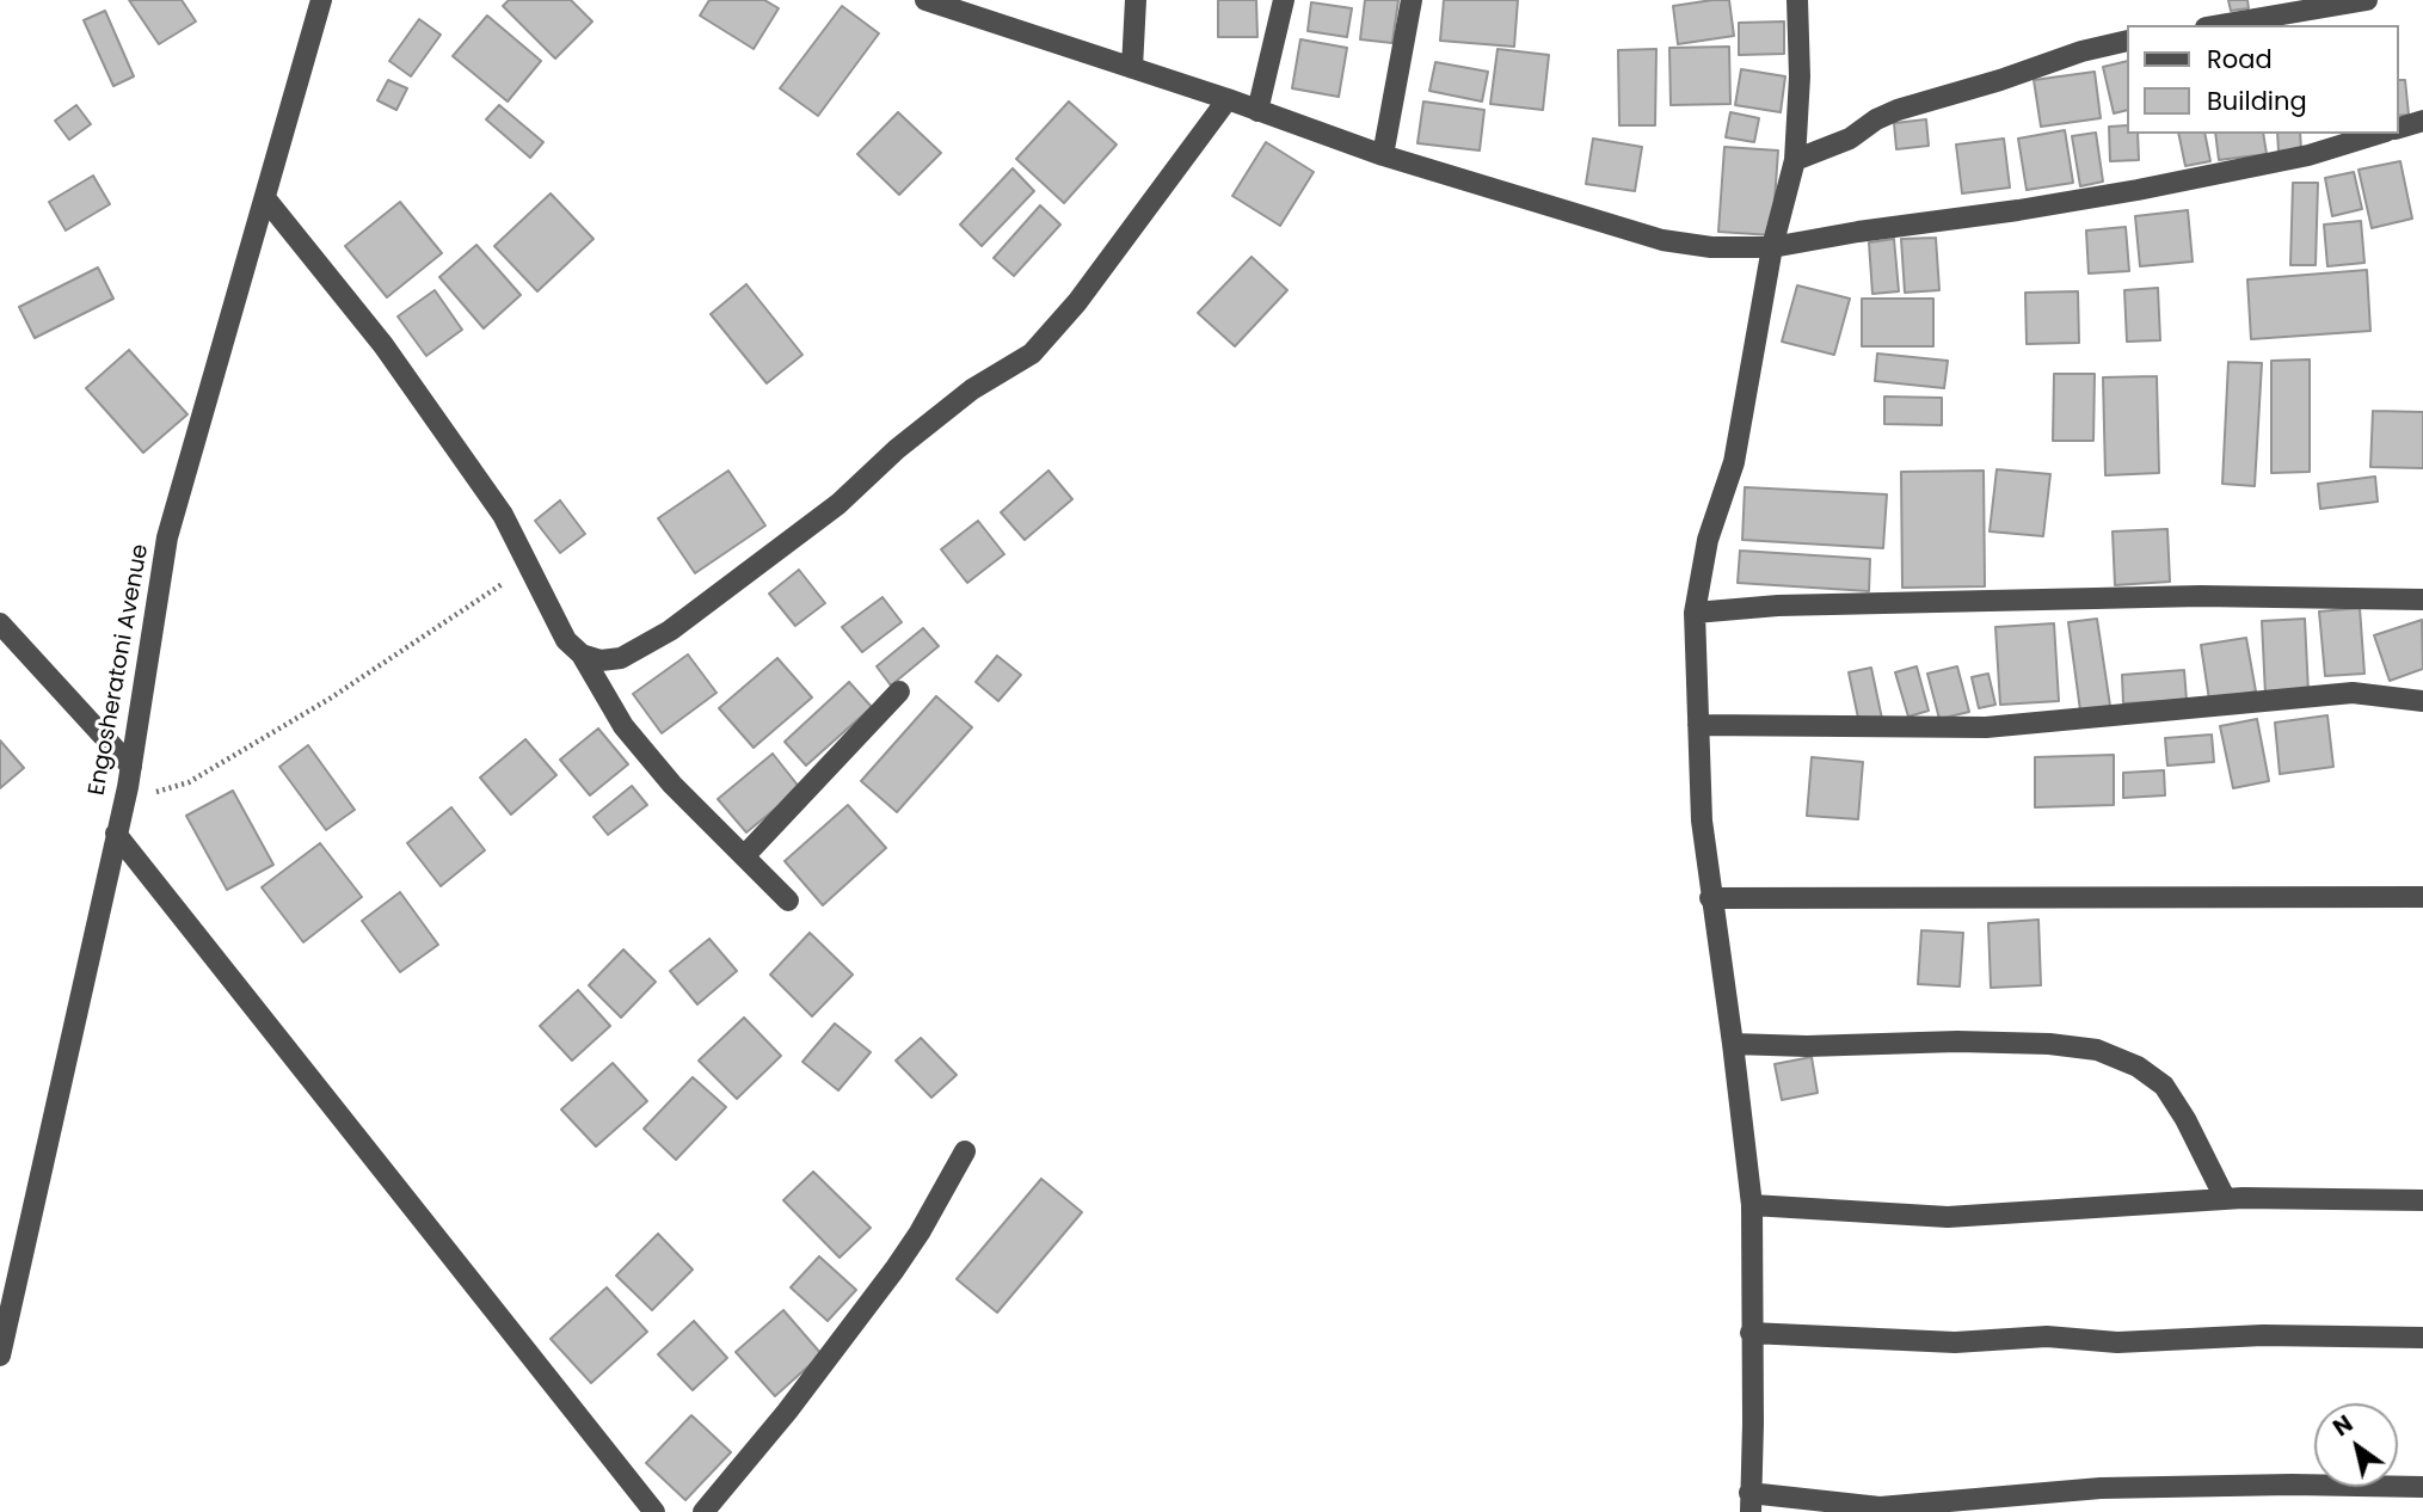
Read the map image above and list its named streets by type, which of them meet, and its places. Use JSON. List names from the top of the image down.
{
  "streets": {
    "street": ["Engosheratoni Avenue"]
  },
  "legend": ["Road", "Building"],
  "north": "top left"
}
